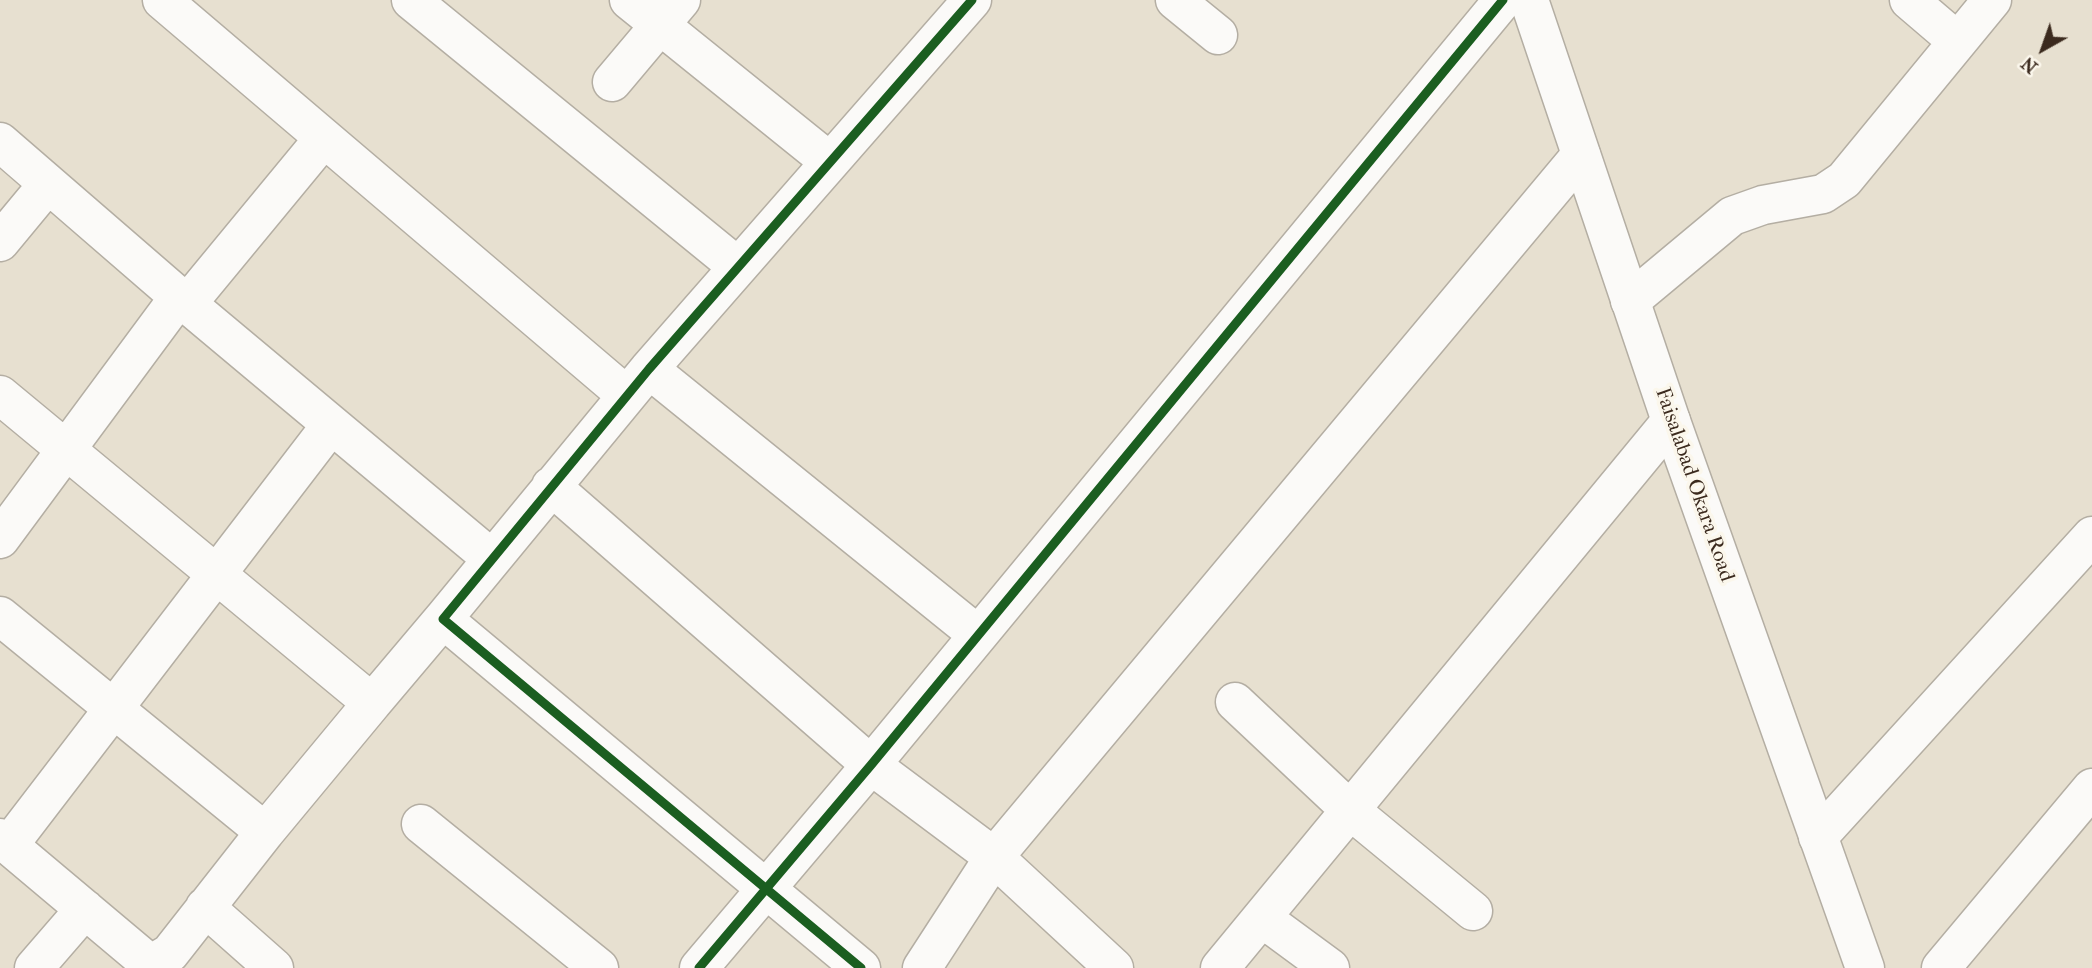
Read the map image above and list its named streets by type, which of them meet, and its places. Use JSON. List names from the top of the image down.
{
  "streets": {
    "street": ["Faisalabad Okara Road"]
  },
  "north": "bottom left"
}
